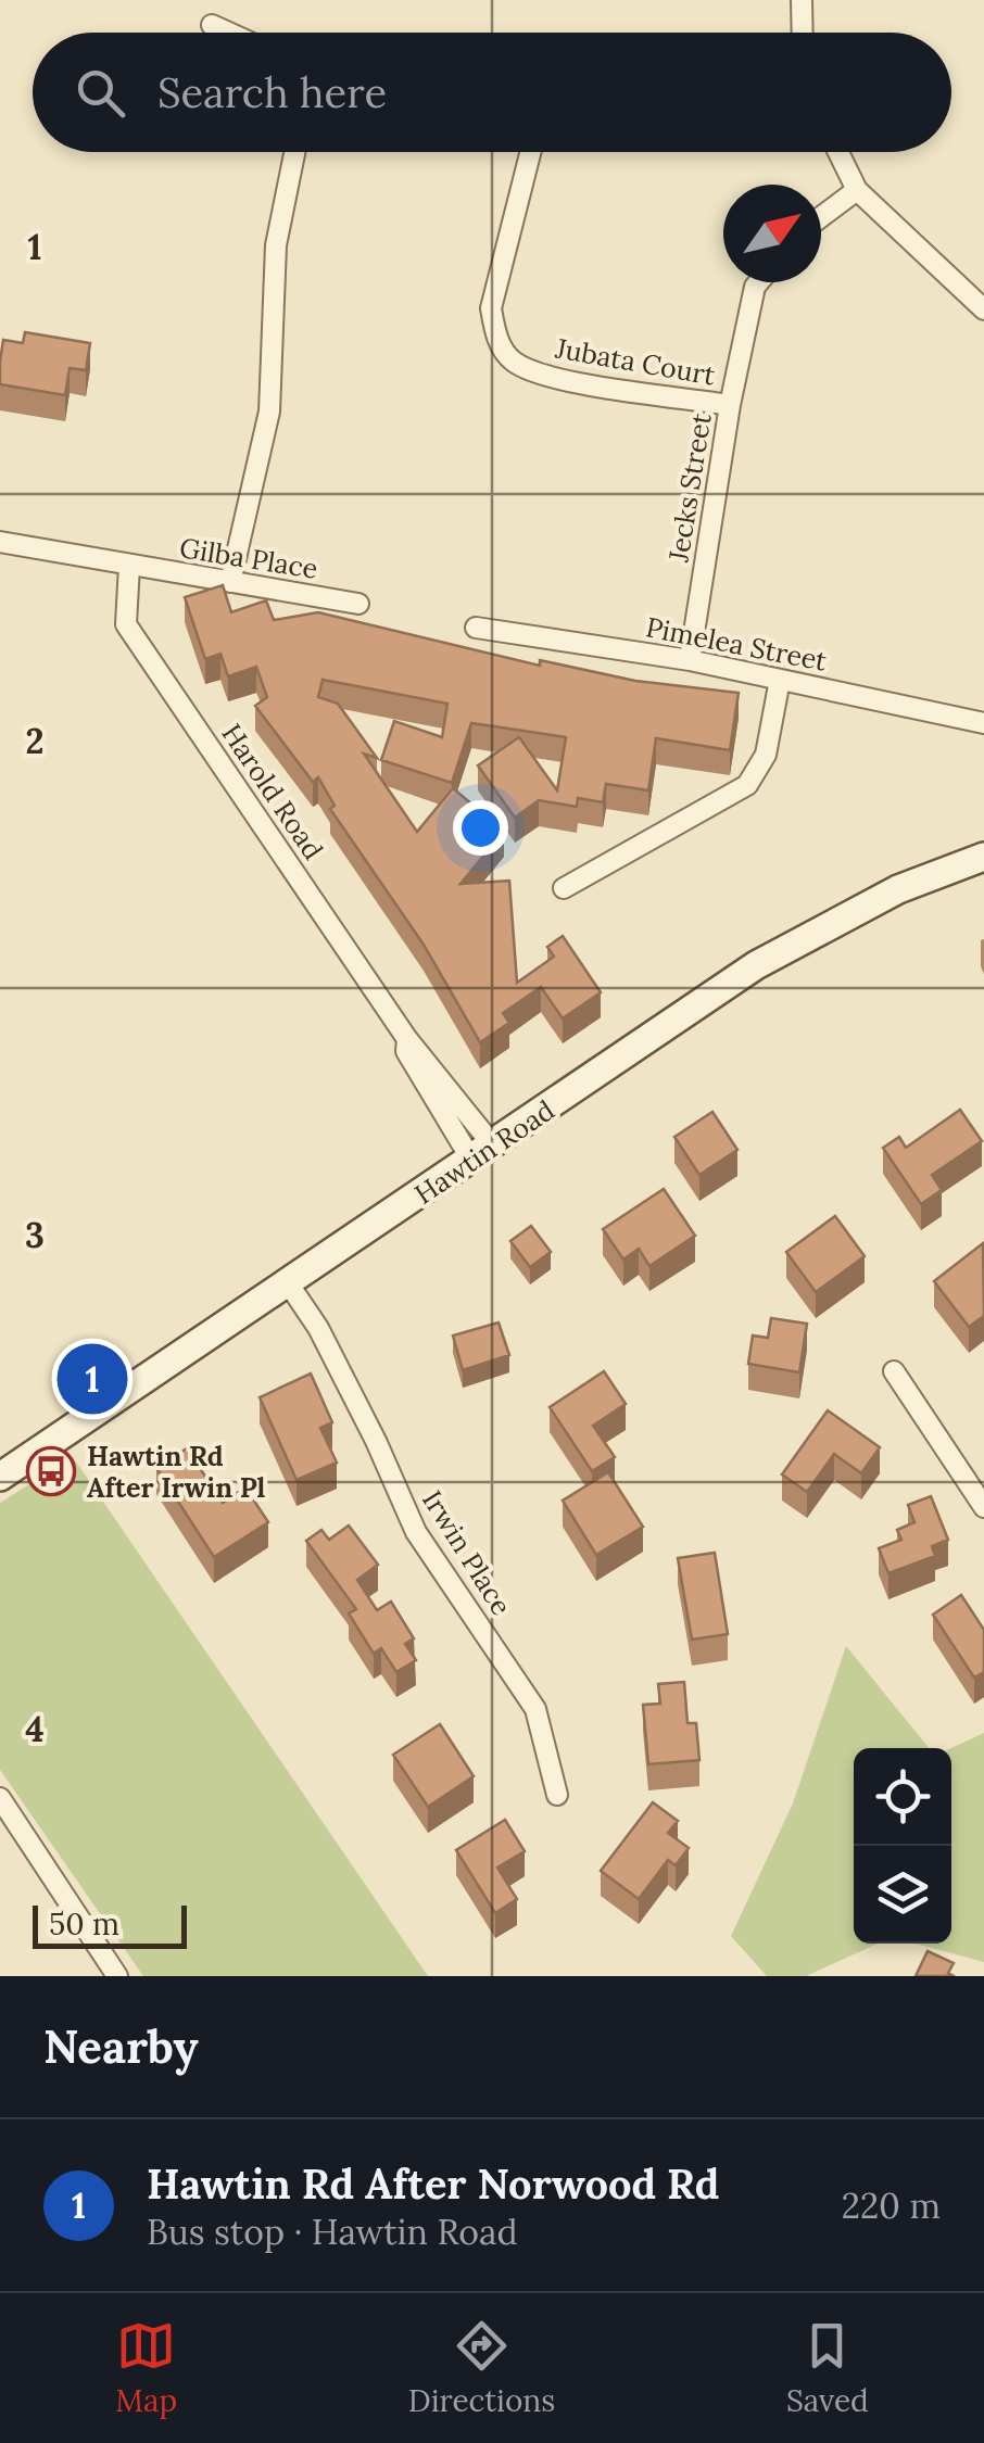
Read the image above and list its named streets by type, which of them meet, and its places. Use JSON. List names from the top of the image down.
{
  "streets": {
    "main road": ["Hawtin Road"],
    "street": [
      "Jubata Court",
      "Jecks Street",
      "Gilba Place",
      "Pimelea Street",
      "Harold Road",
      "Irwin Place"
    ]
  },
  "crossings": [
    ["Jubata Court", "Jecks Street"],
    ["Jecks Street", "Pimelea Street"],
    ["Gilba Place", "Harold Road"],
    ["Harold Road", "Hawtin Road"],
    ["Hawtin Road", "Irwin Place"]
  ],
  "places": {
    "bus stop": ["Hawtin Rd After Irwin Pl"]
  },
  "scale_bar": "50 m",
  "north": "top right",
  "page": {
    "search": "Search here",
    "pins": "1",
    "scale": "50 m",
    "heading": "Nearby",
    "list": [
      {
        "mark": "1",
        "name": "Hawtin Rd After Norwood Rd",
        "note": "Bus stop · Hawtin Road",
        "value": "220 m"
      }
    ],
    "nav": ["Map", "Directions", "Saved"]
  },
  "grid": {
    "rows": [
      "1",
      "2",
      "3",
      "4"
    ]
  }
}
